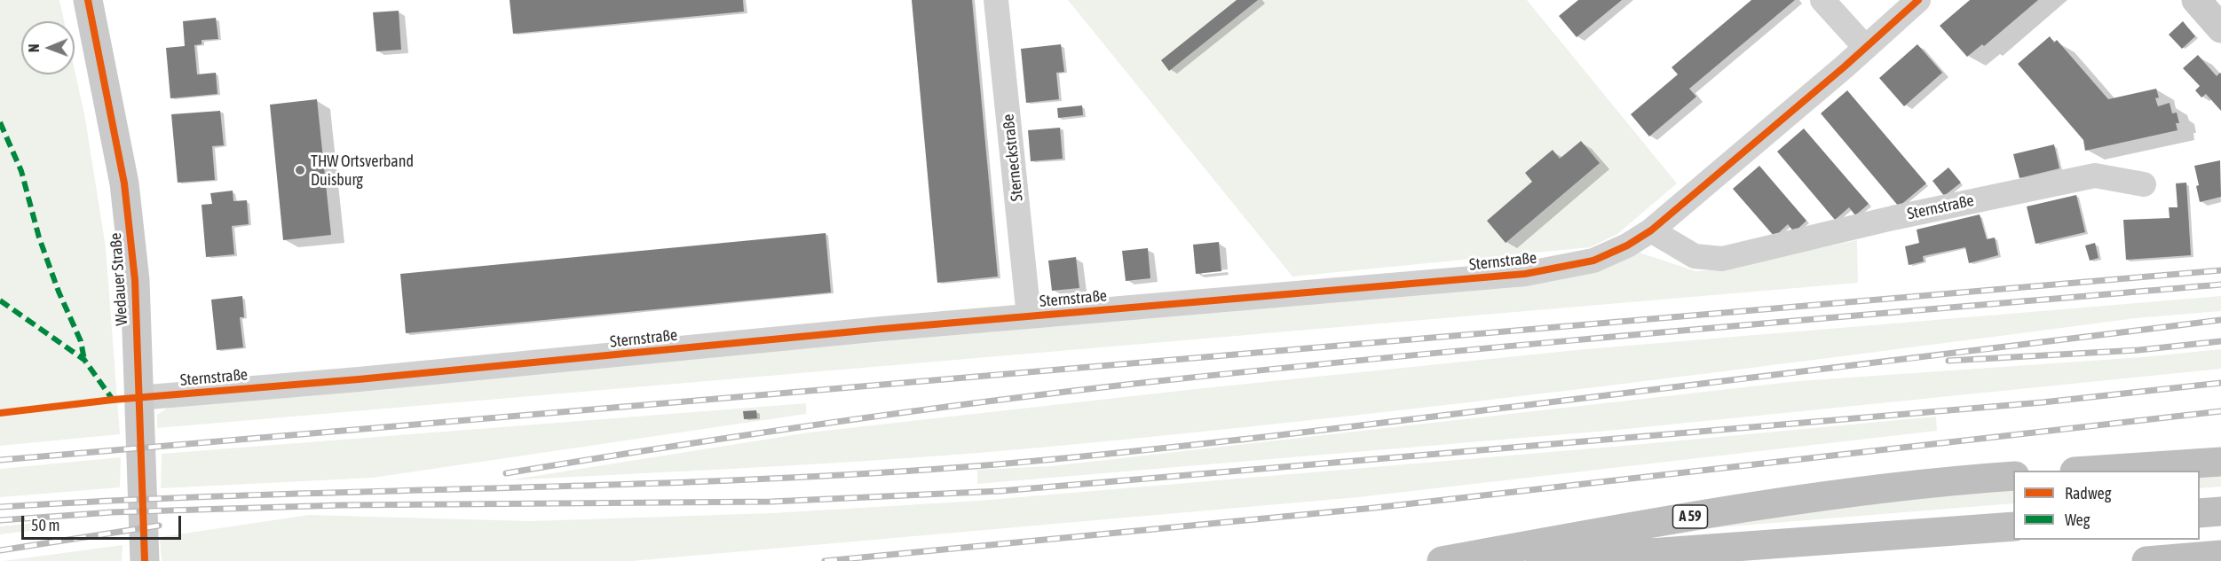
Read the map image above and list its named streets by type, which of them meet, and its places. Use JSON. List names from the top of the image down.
{
  "streets": {
    "highway": ["A 59"],
    "street": ["Sterneckstraße", "Sternstraße", "Wedauer Straße"]
  },
  "crossings": [
    ["Sterneckstraße", "Sternstraße"],
    ["Sternstraße", "Wedauer Straße"]
  ],
  "places": ["THW Ortsverband Duisburg"],
  "legend": ["Radweg", "Weg"],
  "scale_bar": "50 m",
  "north": "left"
}
